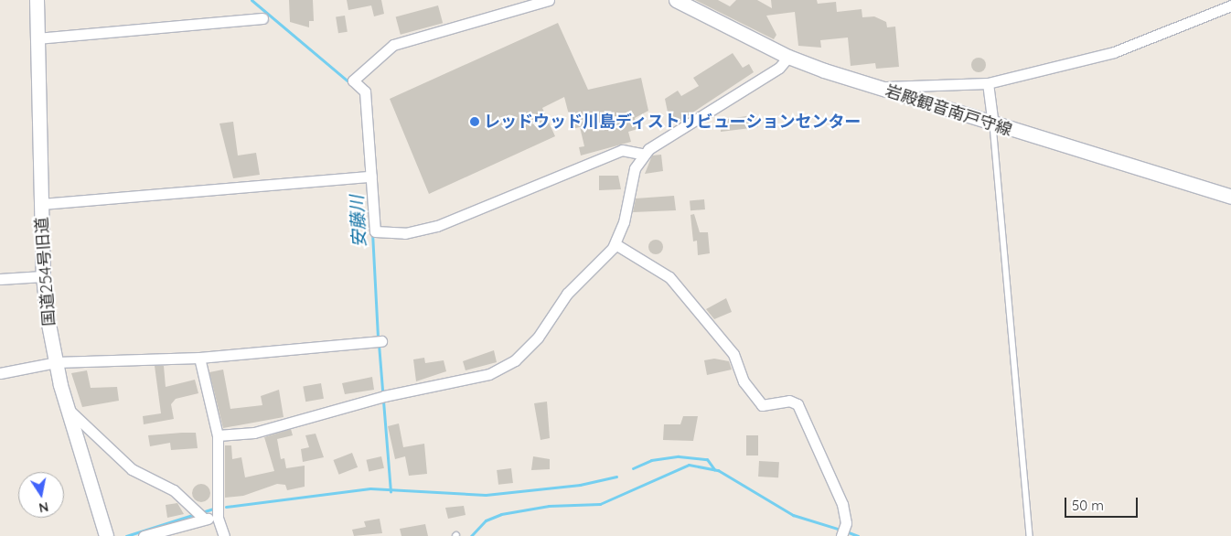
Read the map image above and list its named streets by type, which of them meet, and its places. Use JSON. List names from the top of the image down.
{
  "streets": {
    "main road": ["岩殿観音南戸守線", "国道254号旧道"]
  },
  "water": ["安藤川"],
  "places": ["レッドウッド川島ディストリビューションセンター"],
  "scale_bar": "50 m",
  "north": "bottom"
}
